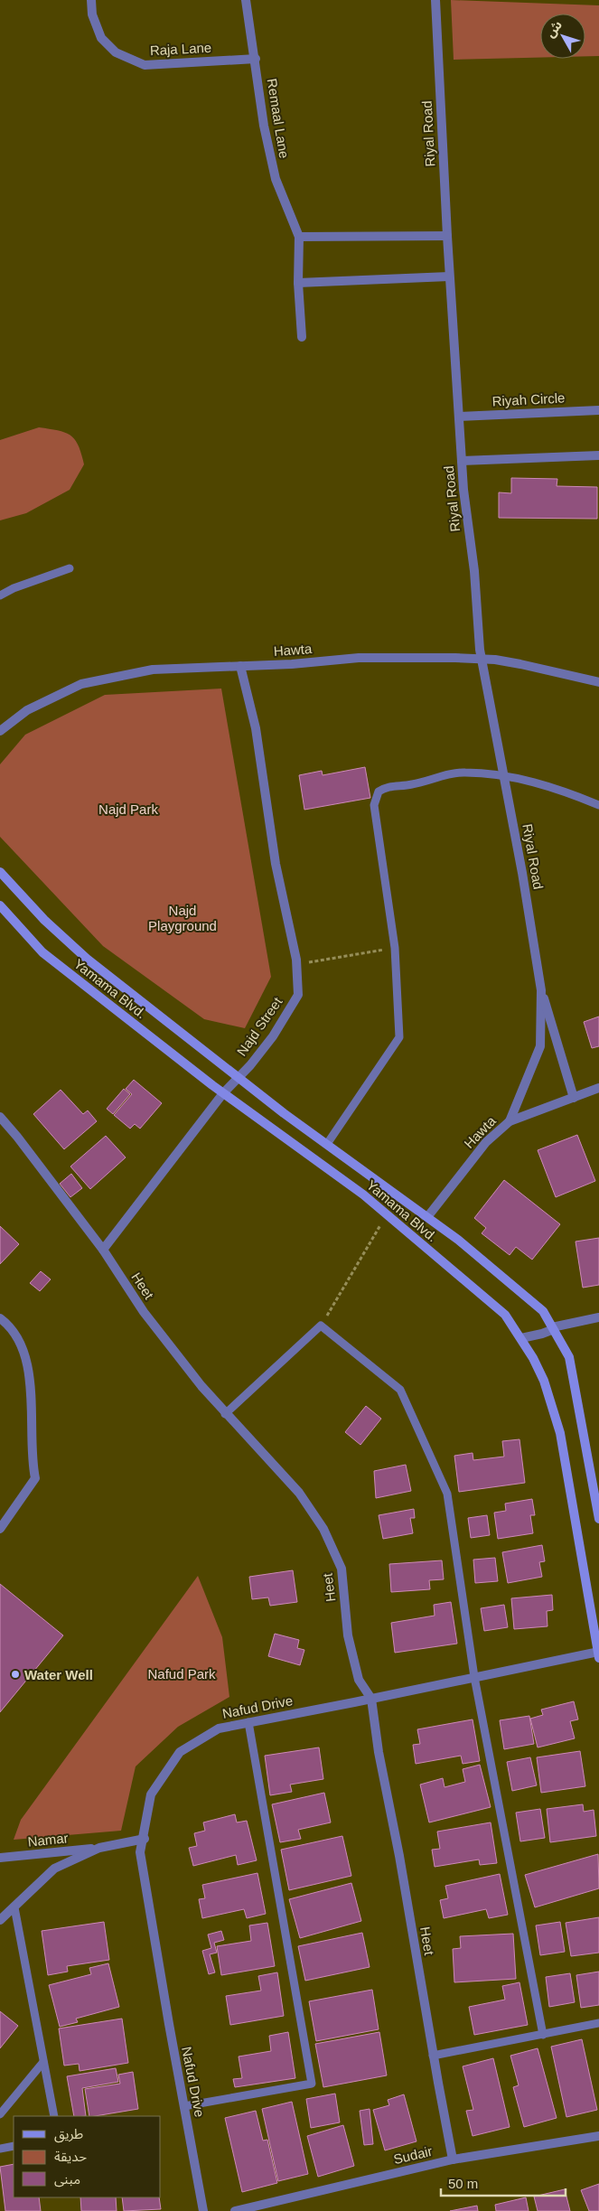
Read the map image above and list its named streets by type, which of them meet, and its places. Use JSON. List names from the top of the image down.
{
  "streets": {
    "main road": ["Yamama Blvd."],
    "street": [
      "Raja Lane",
      "Remaal Lane",
      "Riyal Road",
      "Riyah Circle",
      "Hawta",
      "Najd Street",
      "Heet",
      "Nafud Drive",
      "Namar",
      "Sudair"
    ]
  },
  "crossings": [
    ["Raja Lane", "Remaal Lane"],
    ["Riyal Road", "Riyah Circle"],
    ["Riyal Road", "Hawta"],
    ["Hawta", "Yamama Blvd."],
    ["Hawta", "Najd Street"],
    ["Yamama Blvd.", "Najd Street"],
    ["Yamama Blvd.", "Nafud Drive"],
    ["Najd Street", "Heet"],
    ["Heet", "Nafud Drive"],
    ["Heet", "Sudair"],
    ["Nafud Drive", "Namar"]
  ],
  "parks": ["Najd Park", "Najd Playground", "Nafud Park"],
  "places": ["Water Well"],
  "legend": ["طريق", "حديقة", "مبنى"],
  "scale_bar": "50 m",
  "north": "top left"
}
